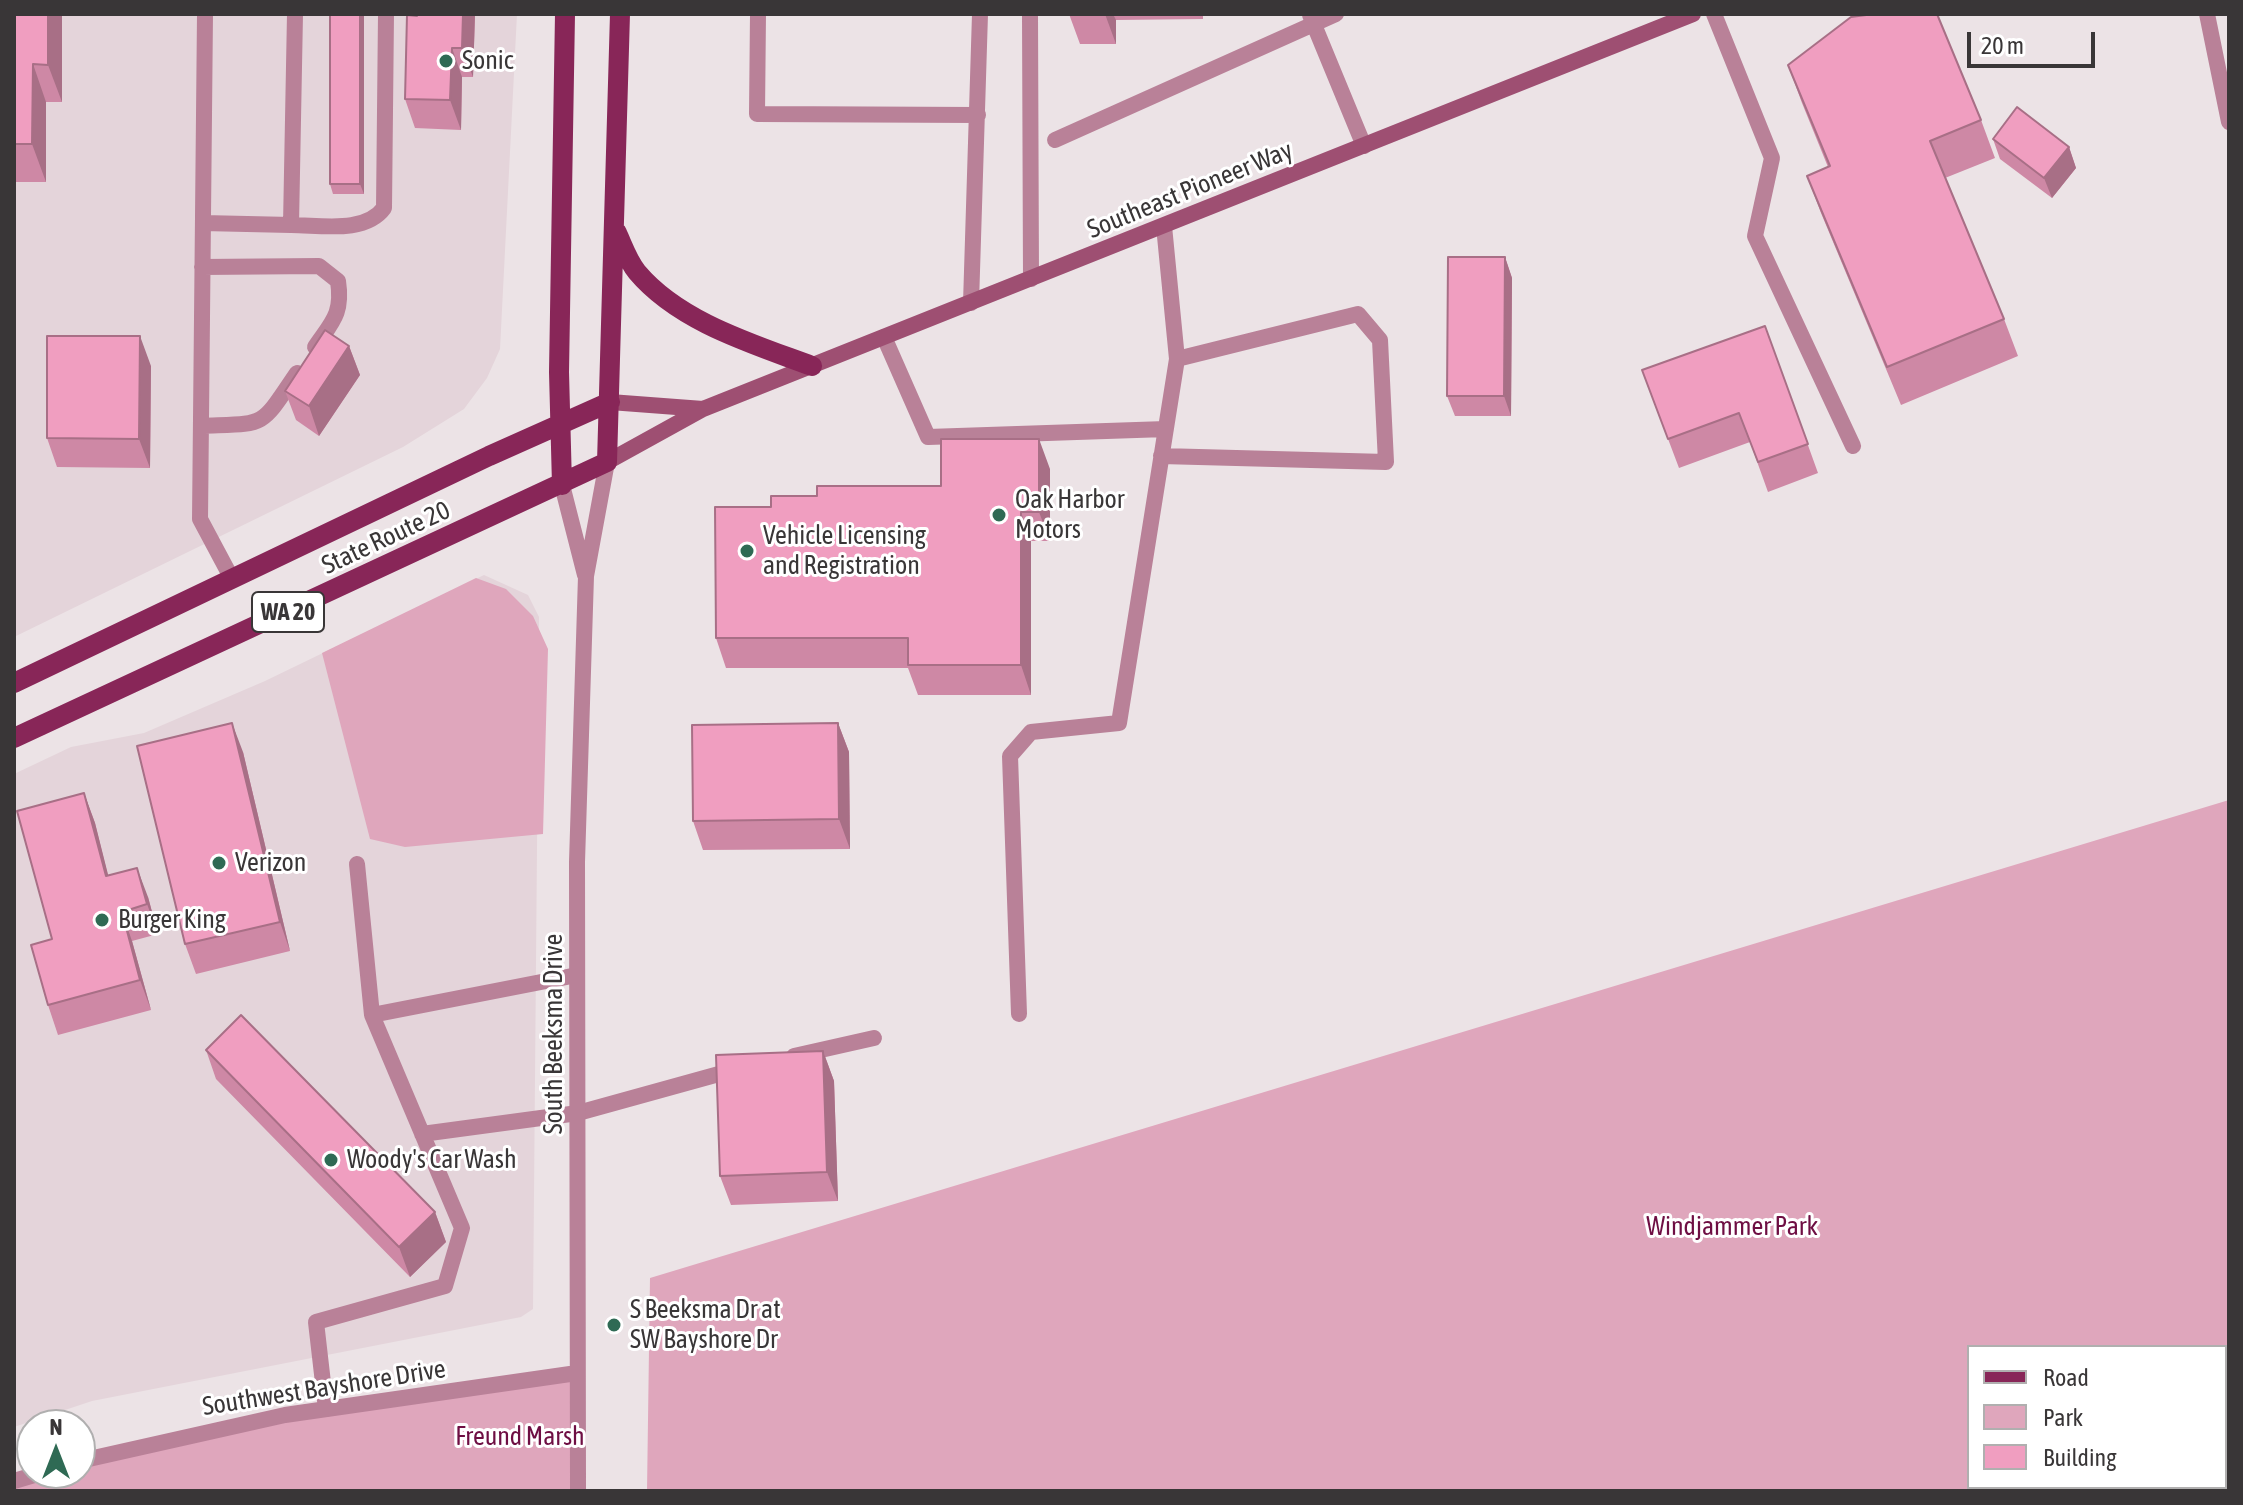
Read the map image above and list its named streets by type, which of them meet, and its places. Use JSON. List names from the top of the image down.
{
  "streets": {
    "main road": ["Southeast Pioneer Way", "State Route 20", "WA 20"],
    "street": ["South Beeksma Drive", "Southwest Bayshore Drive"]
  },
  "crossings": [
    ["Southeast Pioneer Way", "State Route 20"],
    ["Southeast Pioneer Way", "WA 20"],
    ["Southeast Pioneer Way", "South Beeksma Drive"],
    ["State Route 20", "South Beeksma Drive"],
    ["South Beeksma Drive", "Southwest Bayshore Drive"]
  ],
  "parks": ["Windjammer Park", "Freund Marsh"],
  "places": [
    "Sonic",
    "Oak Harbor Motors",
    "Vehicle Licensing and Registration",
    "Verizon",
    "Burger King",
    "Woody's Car Wash",
    "S Beeksma Dr at SW Bayshore Dr"
  ],
  "legend": ["Road", "Park", "Building"],
  "scale_bar": "20 m",
  "north": "top"
}
